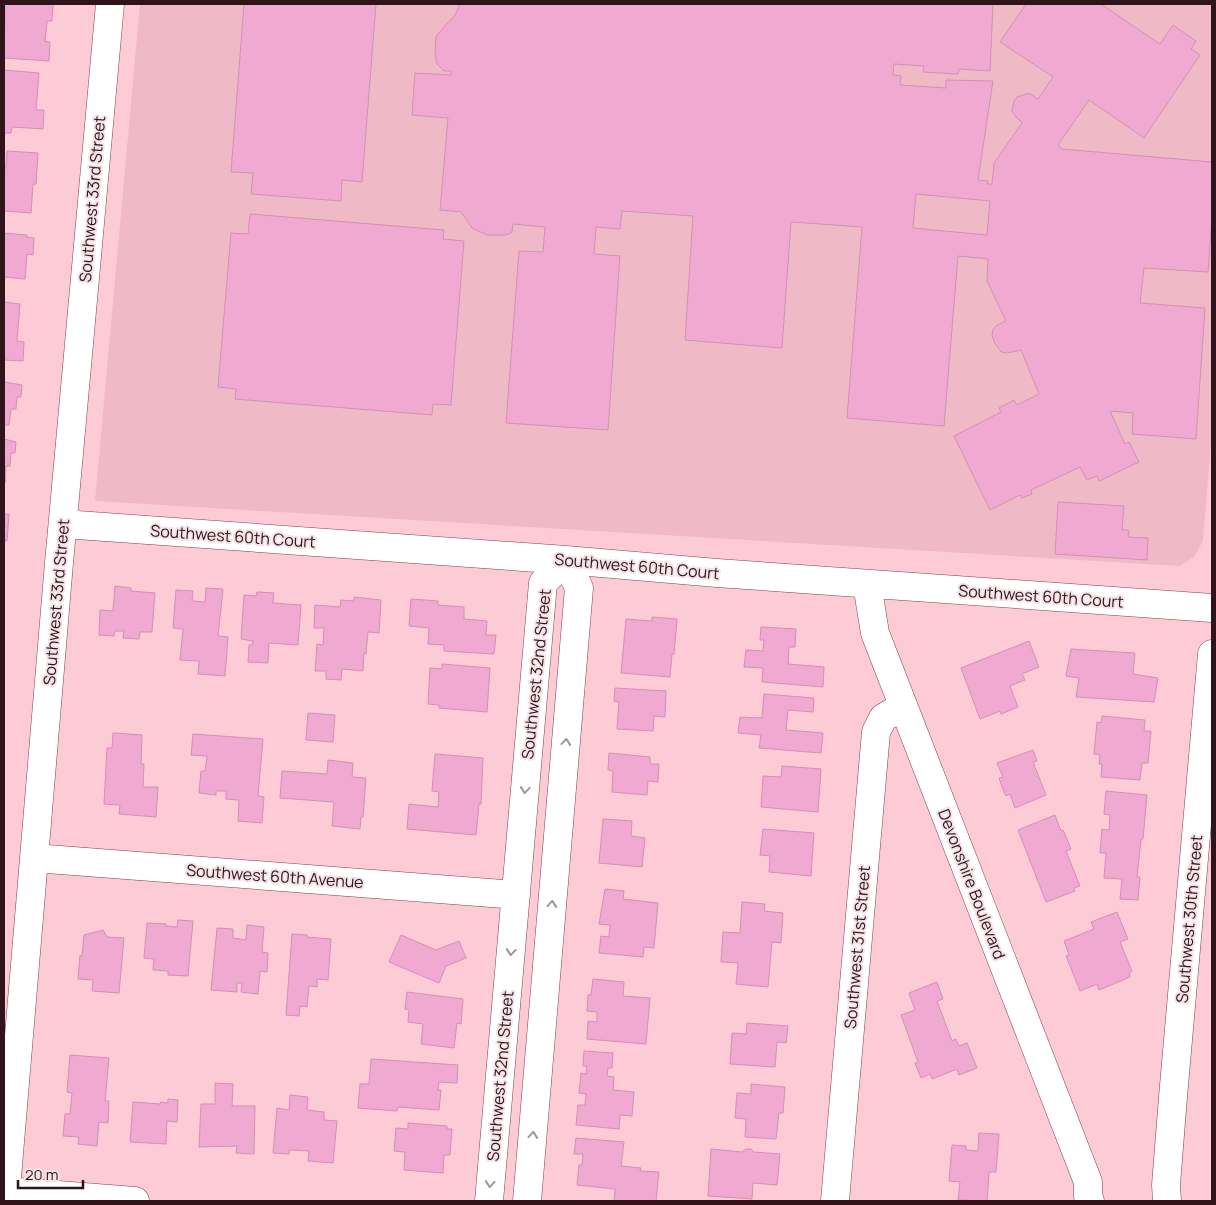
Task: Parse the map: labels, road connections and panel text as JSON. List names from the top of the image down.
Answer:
{
  "streets": {
    "street": [
      "Southwest 33rd Street",
      "Southwest 60th Court",
      "Southwest 32nd Street",
      "Southwest 60th Avenue",
      "Devonshire Boulevard",
      "Southwest 30th Street",
      "Southwest 31st Street"
    ]
  },
  "crossings": [
    ["Southwest 33rd Street", "Southwest 60th Court"],
    ["Southwest 33rd Street", "Southwest 60th Avenue"],
    ["Southwest 60th Court", "Southwest 32nd Street"],
    ["Southwest 60th Court", "Devonshire Boulevard"],
    ["Southwest 32nd Street", "Southwest 60th Avenue"],
    ["Devonshire Boulevard", "Southwest 31st Street"]
  ],
  "scale_bar": "20 m"
}
